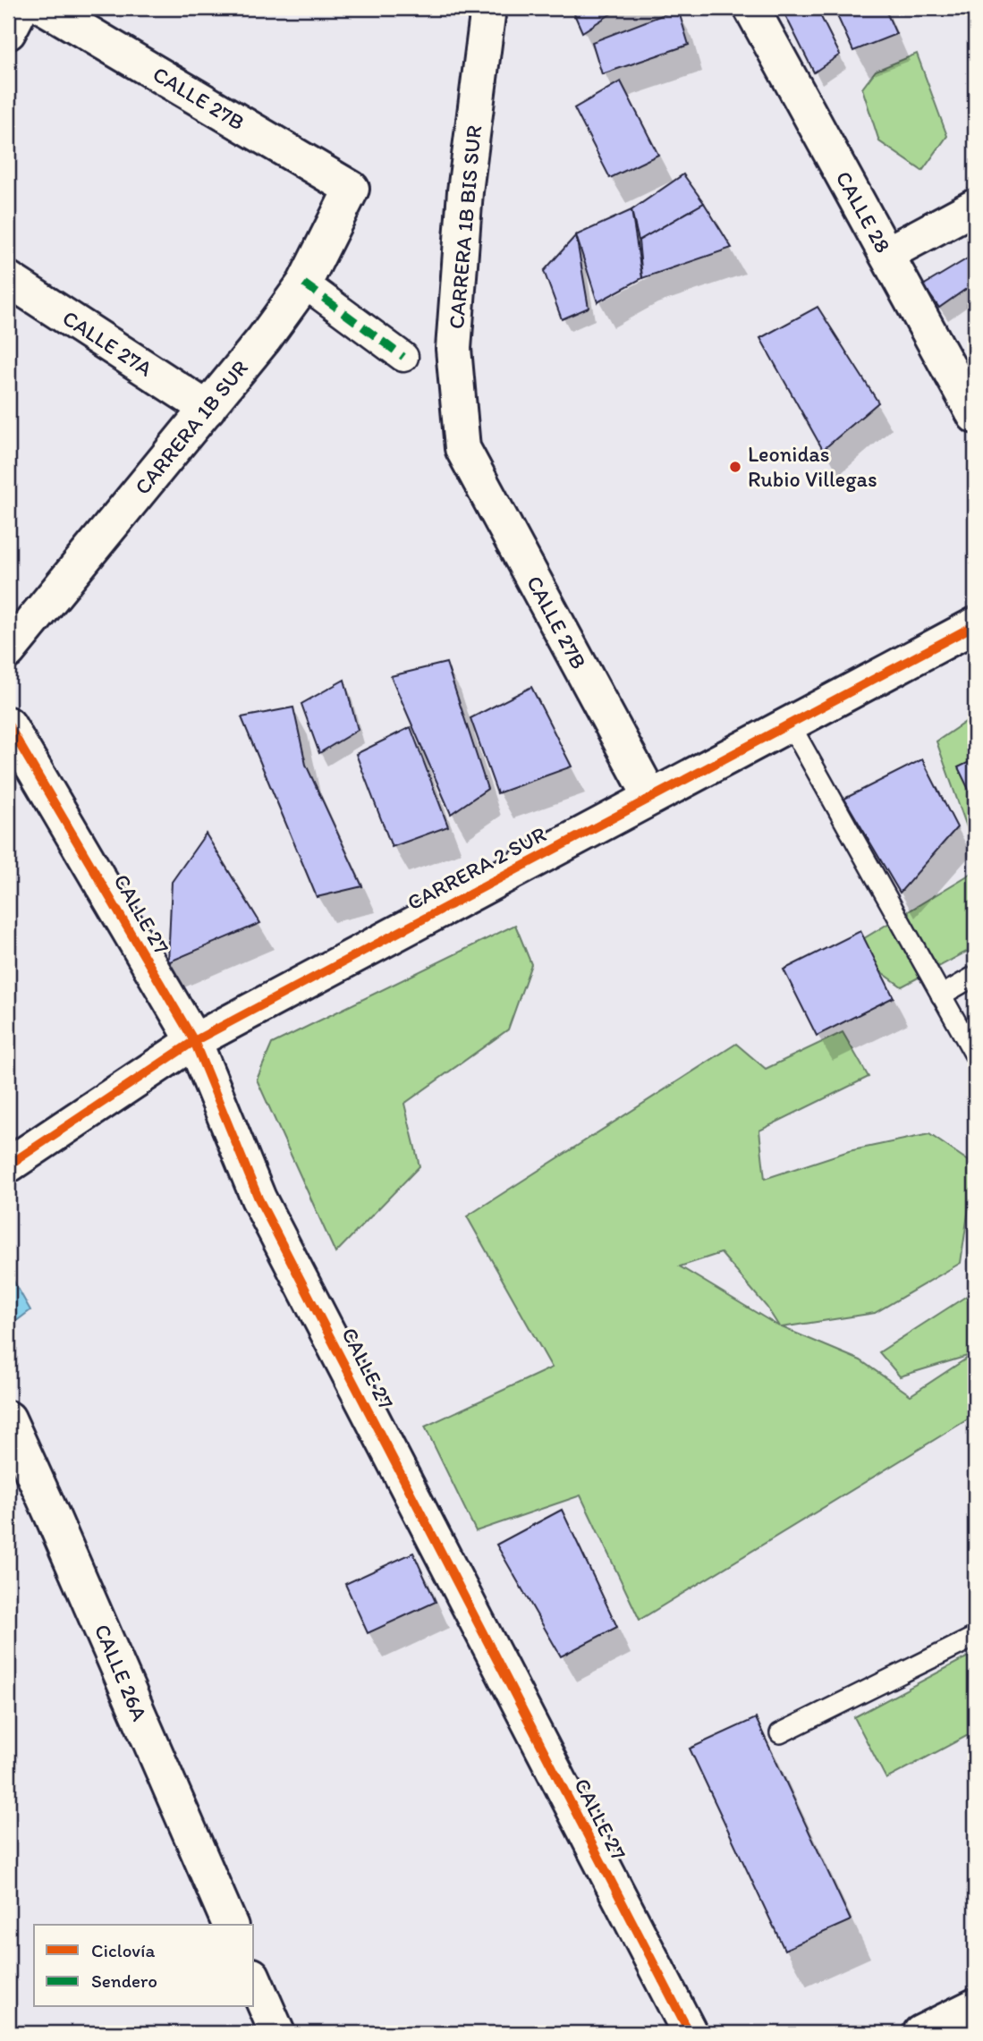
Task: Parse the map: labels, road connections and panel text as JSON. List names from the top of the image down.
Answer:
{
  "streets": {
    "street": [
      "CALLE 27B",
      "CALLE 28",
      "CARRERA 1B BIS SUR",
      "CALLE 27A",
      "CARRERA 1B SUR",
      "CARRERA 2 SUR",
      "CALLE 27",
      "CALLE 26A"
    ]
  },
  "crossings": [
    ["CALLE 27B", "CARRERA 1B BIS SUR"],
    ["CALLE 27B", "CARRERA 1B SUR"],
    ["CALLE 27B", "CARRERA 2 SUR"],
    ["CALLE 27A", "CARRERA 1B SUR"],
    ["CARRERA 2 SUR", "CALLE 27"]
  ],
  "places": ["Leonidas Rubio Villegas"],
  "legend": ["Ciclovía", "Sendero"]
}
